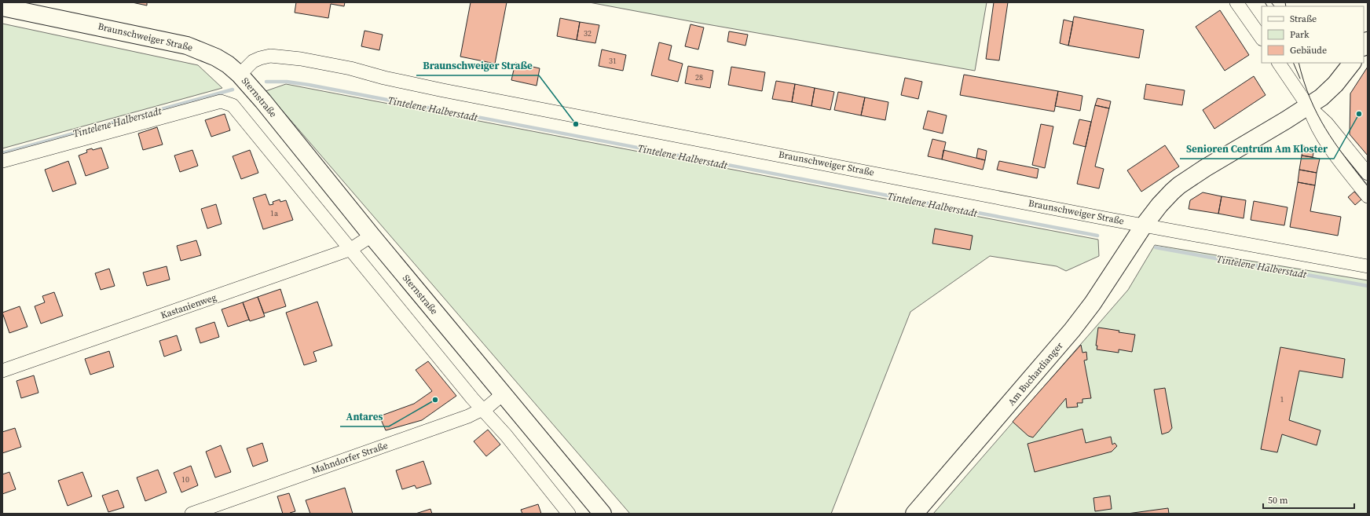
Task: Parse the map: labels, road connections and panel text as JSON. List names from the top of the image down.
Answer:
{
  "streets": {
    "main road": ["Braunschweiger Straße", "Sternstraße", "Am Buchardianger"],
    "street": ["Kastanienweg", "Mahndorfer Straße"]
  },
  "crossings": [
    ["Braunschweiger Straße", "Sternstraße"],
    ["Braunschweiger Straße", "Am Buchardianger"],
    ["Sternstraße", "Kastanienweg"],
    ["Sternstraße", "Mahndorfer Straße"]
  ],
  "water": ["Tintelene Halberstadt"],
  "places": ["Senioren Centrum Am Kloster", "Braunschweiger Straße", "Antares"],
  "house_numbers": [
    "32",
    "31",
    "28",
    "1a",
    "1",
    "10"
  ],
  "legend": ["Straße", "Park", "Gebäude"],
  "scale_bar": "50 m"
}
